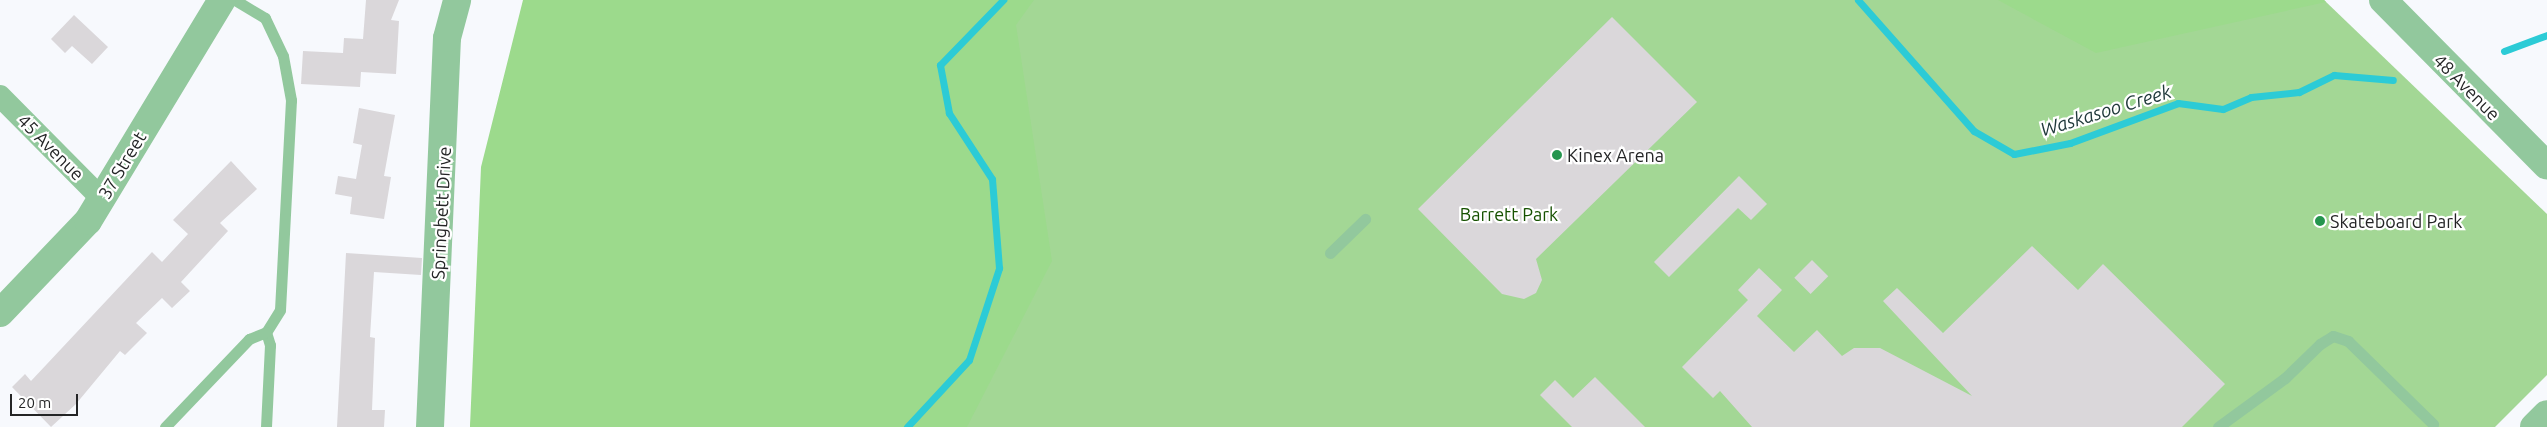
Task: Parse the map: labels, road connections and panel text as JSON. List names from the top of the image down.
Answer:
{
  "streets": {
    "street": [
      "48 Avenue",
      "45 Avenue",
      "37 Street",
      "Springbett Drive"
    ]
  },
  "crossings": [
    ["45 Avenue", "37 Street"]
  ],
  "water": ["Waskasoo Creek"],
  "parks": ["Barrett Park"],
  "places": ["Kinex Arena", "Skateboard Park"],
  "scale_bar": "20 m"
}
